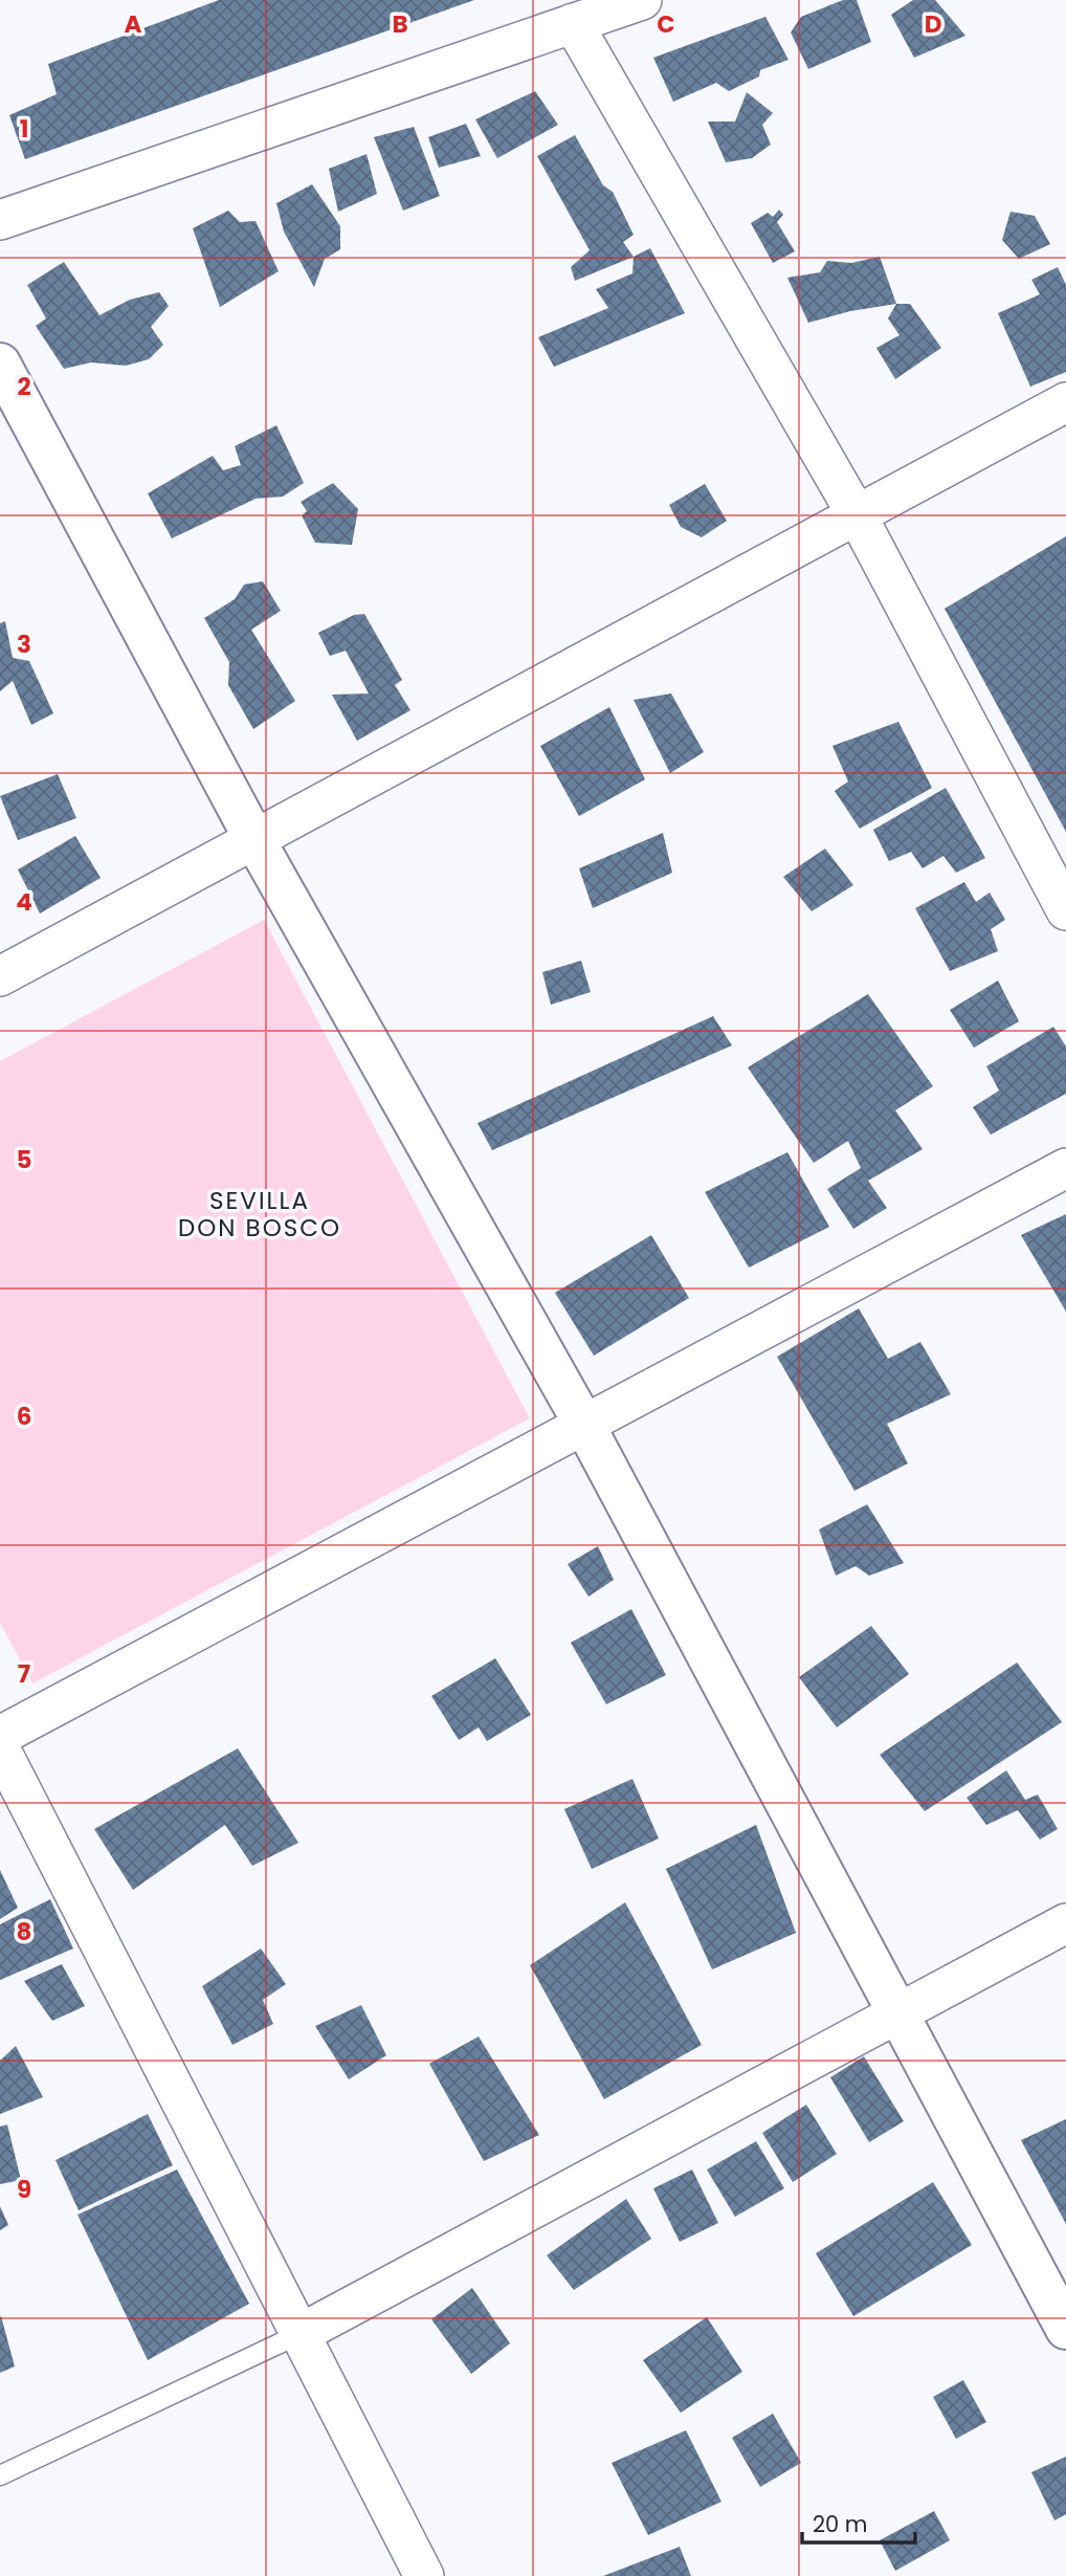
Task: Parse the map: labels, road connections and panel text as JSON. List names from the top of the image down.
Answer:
{
  "districts": ["SEVILLA DON BOSCO"],
  "scale_bar": "20 m",
  "grid": {
    "columns": [
      "A",
      "B",
      "C",
      "D"
    ],
    "rows": [
      "1",
      "2",
      "3",
      "4",
      "5",
      "6",
      "7",
      "8",
      "9"
    ]
  }
}
